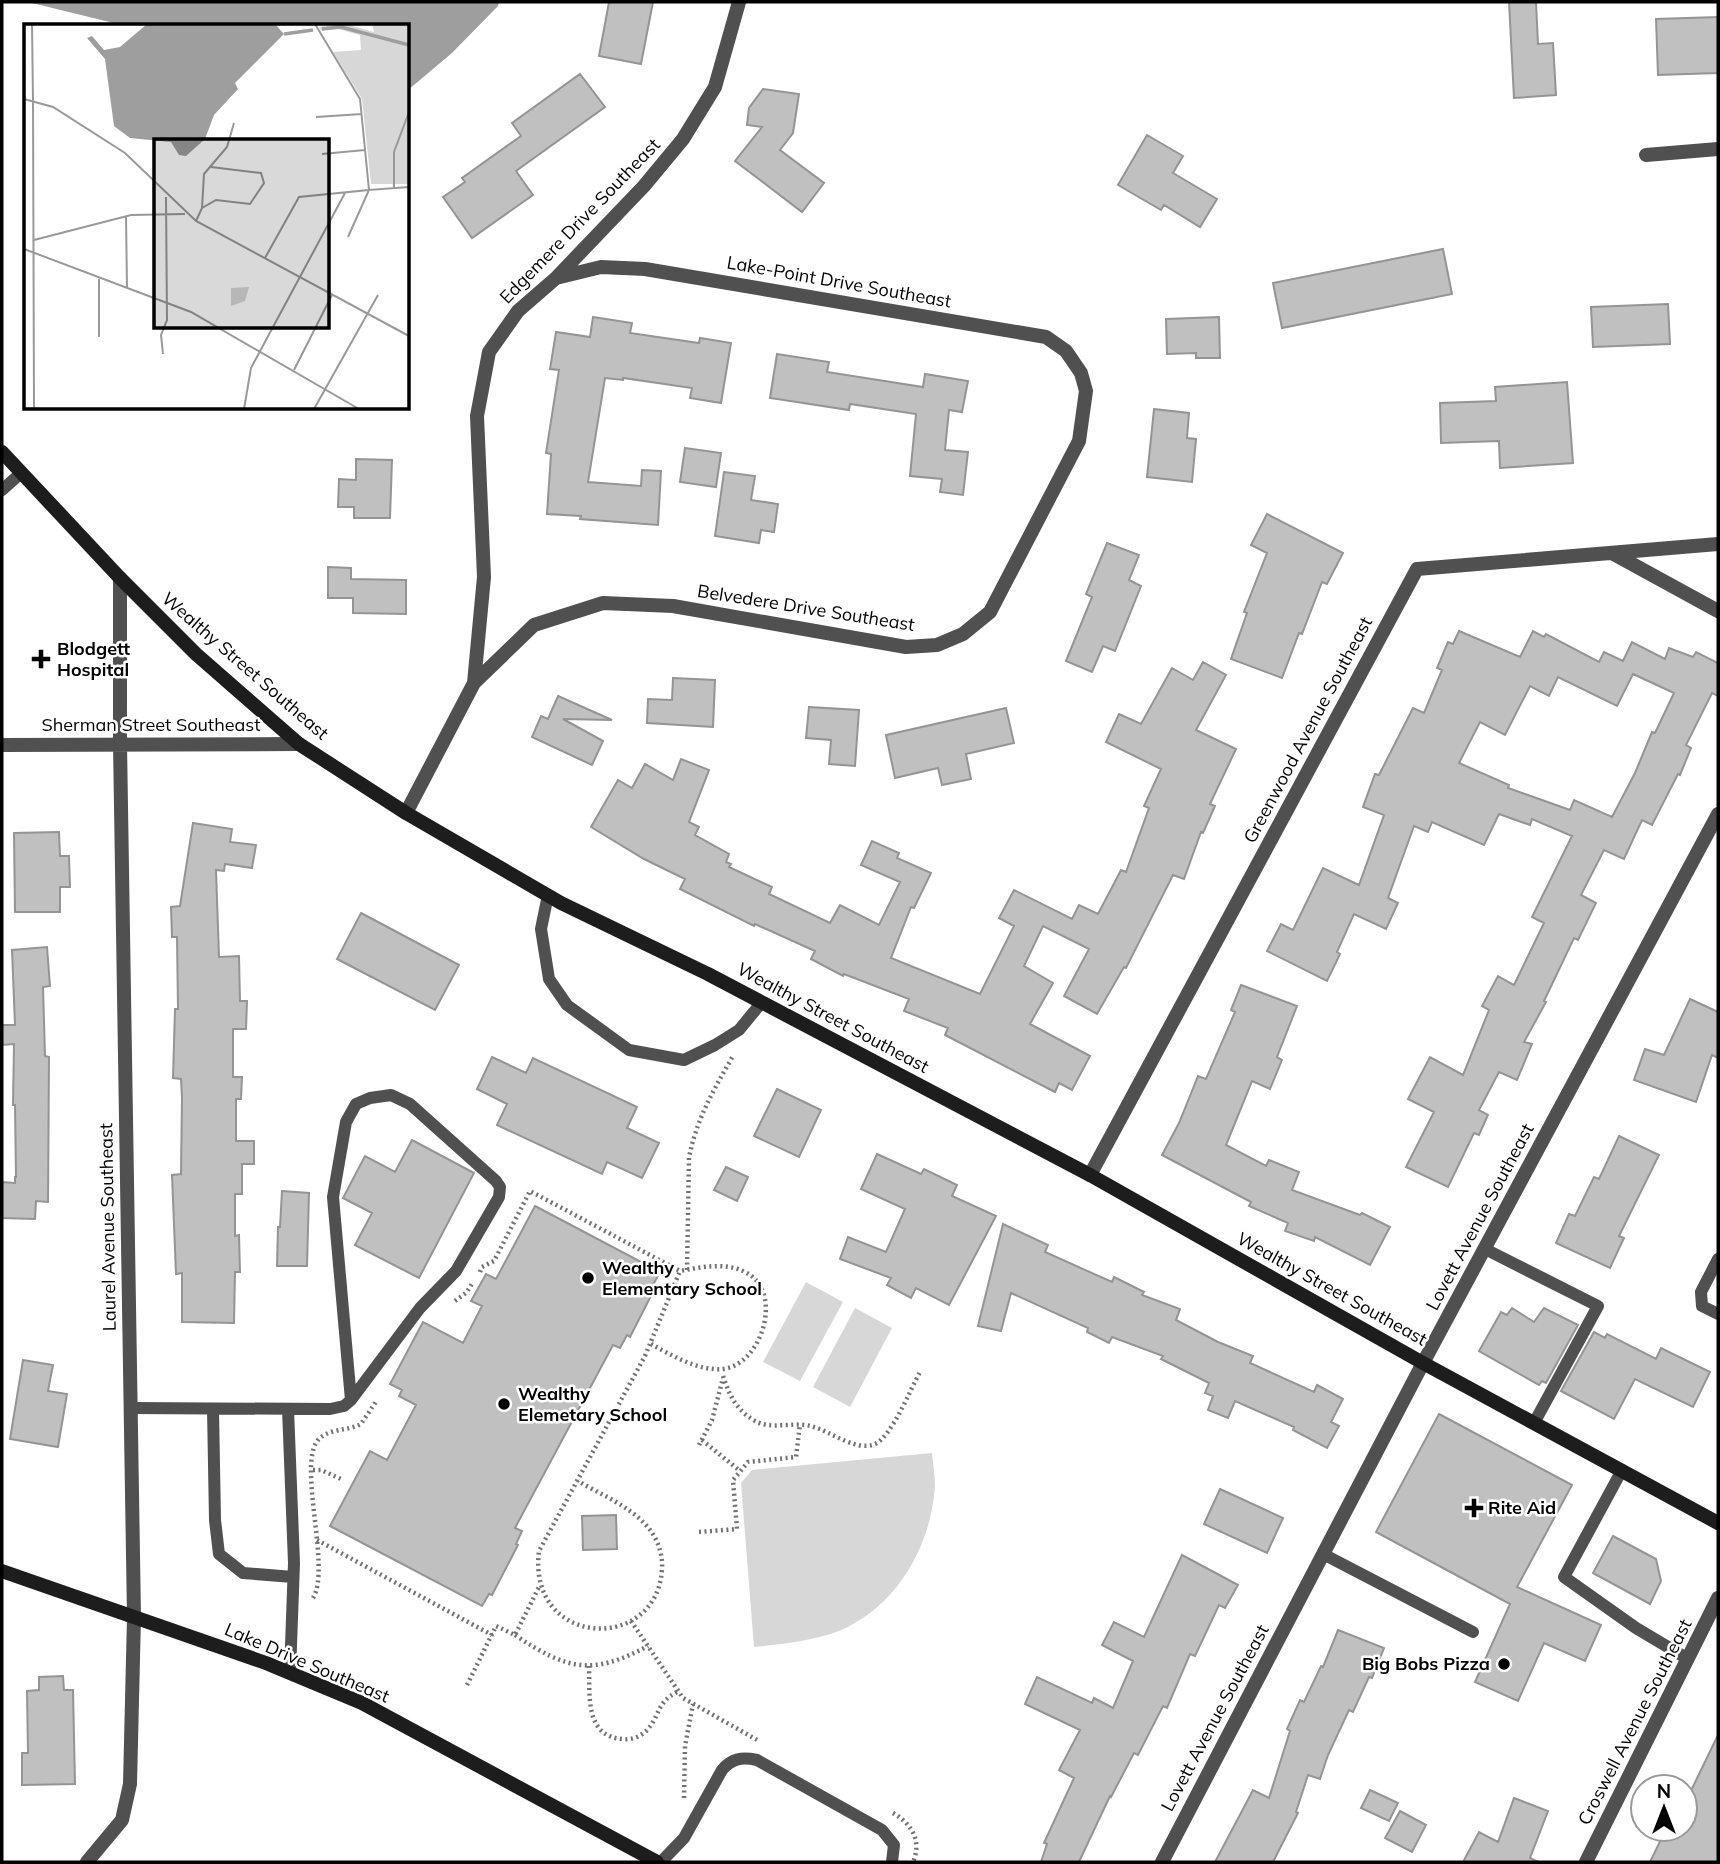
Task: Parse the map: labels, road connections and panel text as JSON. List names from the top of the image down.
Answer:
{
  "streets": {
    "main road": ["Wealthy Street Southeast", "Lake Drive Southeast"],
    "street": [
      "Edgemere Drive Southeast",
      "Lake-Point Drive Southeast",
      "Belvedere Drive Southeast",
      "Sherman Street Southeast",
      "Greenwood Avenue Southeast",
      "Lovett Avenue Southeast",
      "Laurel Avenue Southeast",
      "Croswell Avenue Southeast"
    ]
  },
  "crossings": [
    ["Edgemere Drive Southeast", "Lake-Point Drive Southeast"],
    ["Edgemere Drive Southeast", "Belvedere Drive Southeast"],
    ["Lake-Point Drive Southeast", "Belvedere Drive Southeast"],
    ["Wealthy Street Southeast", "Sherman Street Southeast"],
    ["Wealthy Street Southeast", "Greenwood Avenue Southeast"],
    ["Wealthy Street Southeast", "Lovett Avenue Southeast"],
    ["Wealthy Street Southeast", "Laurel Avenue Southeast"],
    ["Sherman Street Southeast", "Laurel Avenue Southeast"],
    ["Laurel Avenue Southeast", "Lake Drive Southeast"]
  ],
  "places": {
    "health": ["Blodgett Hospital", "Rite Aid"],
    "other": ["Wealthy Elementary School", "Wealthy Elemetary School", "Big Bobs Pizza"]
  },
  "north": "top"
}
